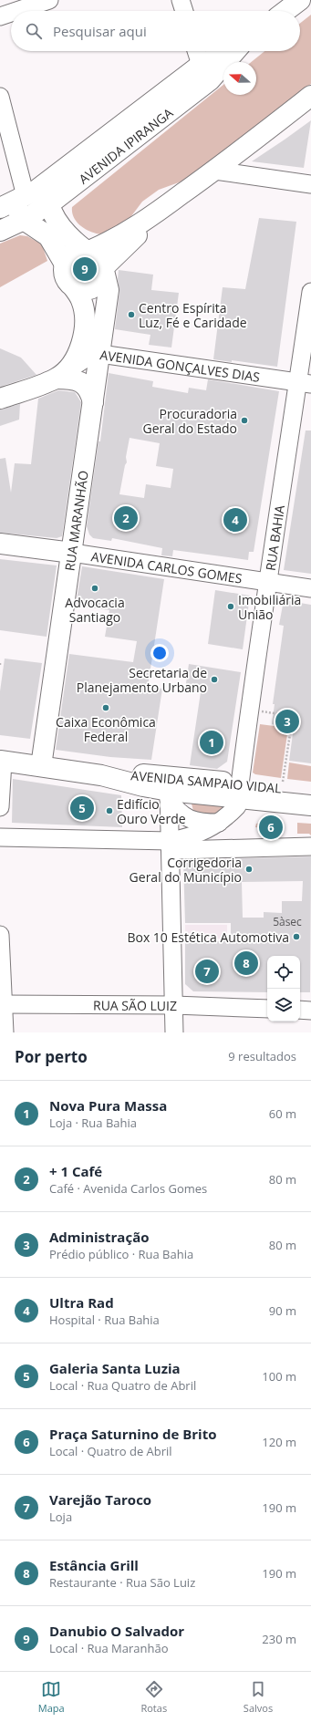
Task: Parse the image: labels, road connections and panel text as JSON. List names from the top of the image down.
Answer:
{
  "streets": {
    "main road": [
      "AVENIDA IPIRANGA",
      "RUA MARANHÃO",
      "AVENIDA CARLOS GOMES",
      "AVENIDA SAMPAIO VIDAL"
    ],
    "street": ["AVENIDA GONÇALVES DIAS", "RUA BAHIA", "RUA SÃO LUIZ"]
  },
  "crossings": [
    ["AVENIDA GONÇALVES DIAS", "RUA MARANHÃO"],
    ["AVENIDA GONÇALVES DIAS", "RUA BAHIA"],
    ["RUA MARANHÃO", "AVENIDA CARLOS GOMES"],
    ["RUA MARANHÃO", "AVENIDA SAMPAIO VIDAL"],
    ["RUA BAHIA", "AVENIDA CARLOS GOMES"],
    ["RUA BAHIA", "AVENIDA SAMPAIO VIDAL"]
  ],
  "places": [
    "Centro Espírita Luz, Fé e Caridade",
    "Procuradoria Geral do Estado",
    "Advocacia Santiago",
    "Imobiliária União",
    "Secretaria de Planejamento Urbano",
    "Caixa Econômica Federal",
    "Edifício Ouro Verde",
    "Corrigedoria Geral do Município",
    "Box 10 Estética Automotiva"
  ],
  "house_numbers": ["5àsec"],
  "north": "left",
  "page": {
    "search": "Pesquisar aqui",
    "pins": [
      "9",
      "2",
      "4",
      "3",
      "1",
      "5",
      "6",
      "8",
      "7"
    ],
    "heading": ["Por perto", "9 resultados"],
    "list": [
      {
        "mark": "1",
        "name": "Nova Pura Massa",
        "note": "Loja · Rua Bahia",
        "value": "60 m"
      },
      {
        "mark": "2",
        "name": "+ 1 Café",
        "note": "Café · Avenida Carlos Gomes",
        "value": "80 m"
      },
      {
        "mark": "3",
        "name": "Administração",
        "note": "Prédio público · Rua Bahia",
        "value": "80 m"
      },
      {
        "mark": "4",
        "name": "Ultra Rad",
        "note": "Hospital · Rua Bahia",
        "value": "90 m"
      },
      {
        "mark": "5",
        "name": "Galeria Santa Luzia",
        "note": "Local · Rua Quatro de Abril",
        "value": "100 m"
      },
      {
        "mark": "6",
        "name": "Praça Saturnino de Brito",
        "note": "Local · Quatro de Abril",
        "value": "120 m"
      },
      {
        "mark": "7",
        "name": "Varejão Taroco",
        "note": "Loja",
        "value": "190 m"
      },
      {
        "mark": "8",
        "name": "Estância Grill",
        "note": "Restaurante · Rua São Luiz",
        "value": "190 m"
      },
      {
        "mark": "9",
        "name": "Danubio O Salvador",
        "note": "Local · Rua Maranhão",
        "value": "230 m"
      }
    ],
    "nav": ["Mapa", "Rotas", "Salvos"]
  }
}
